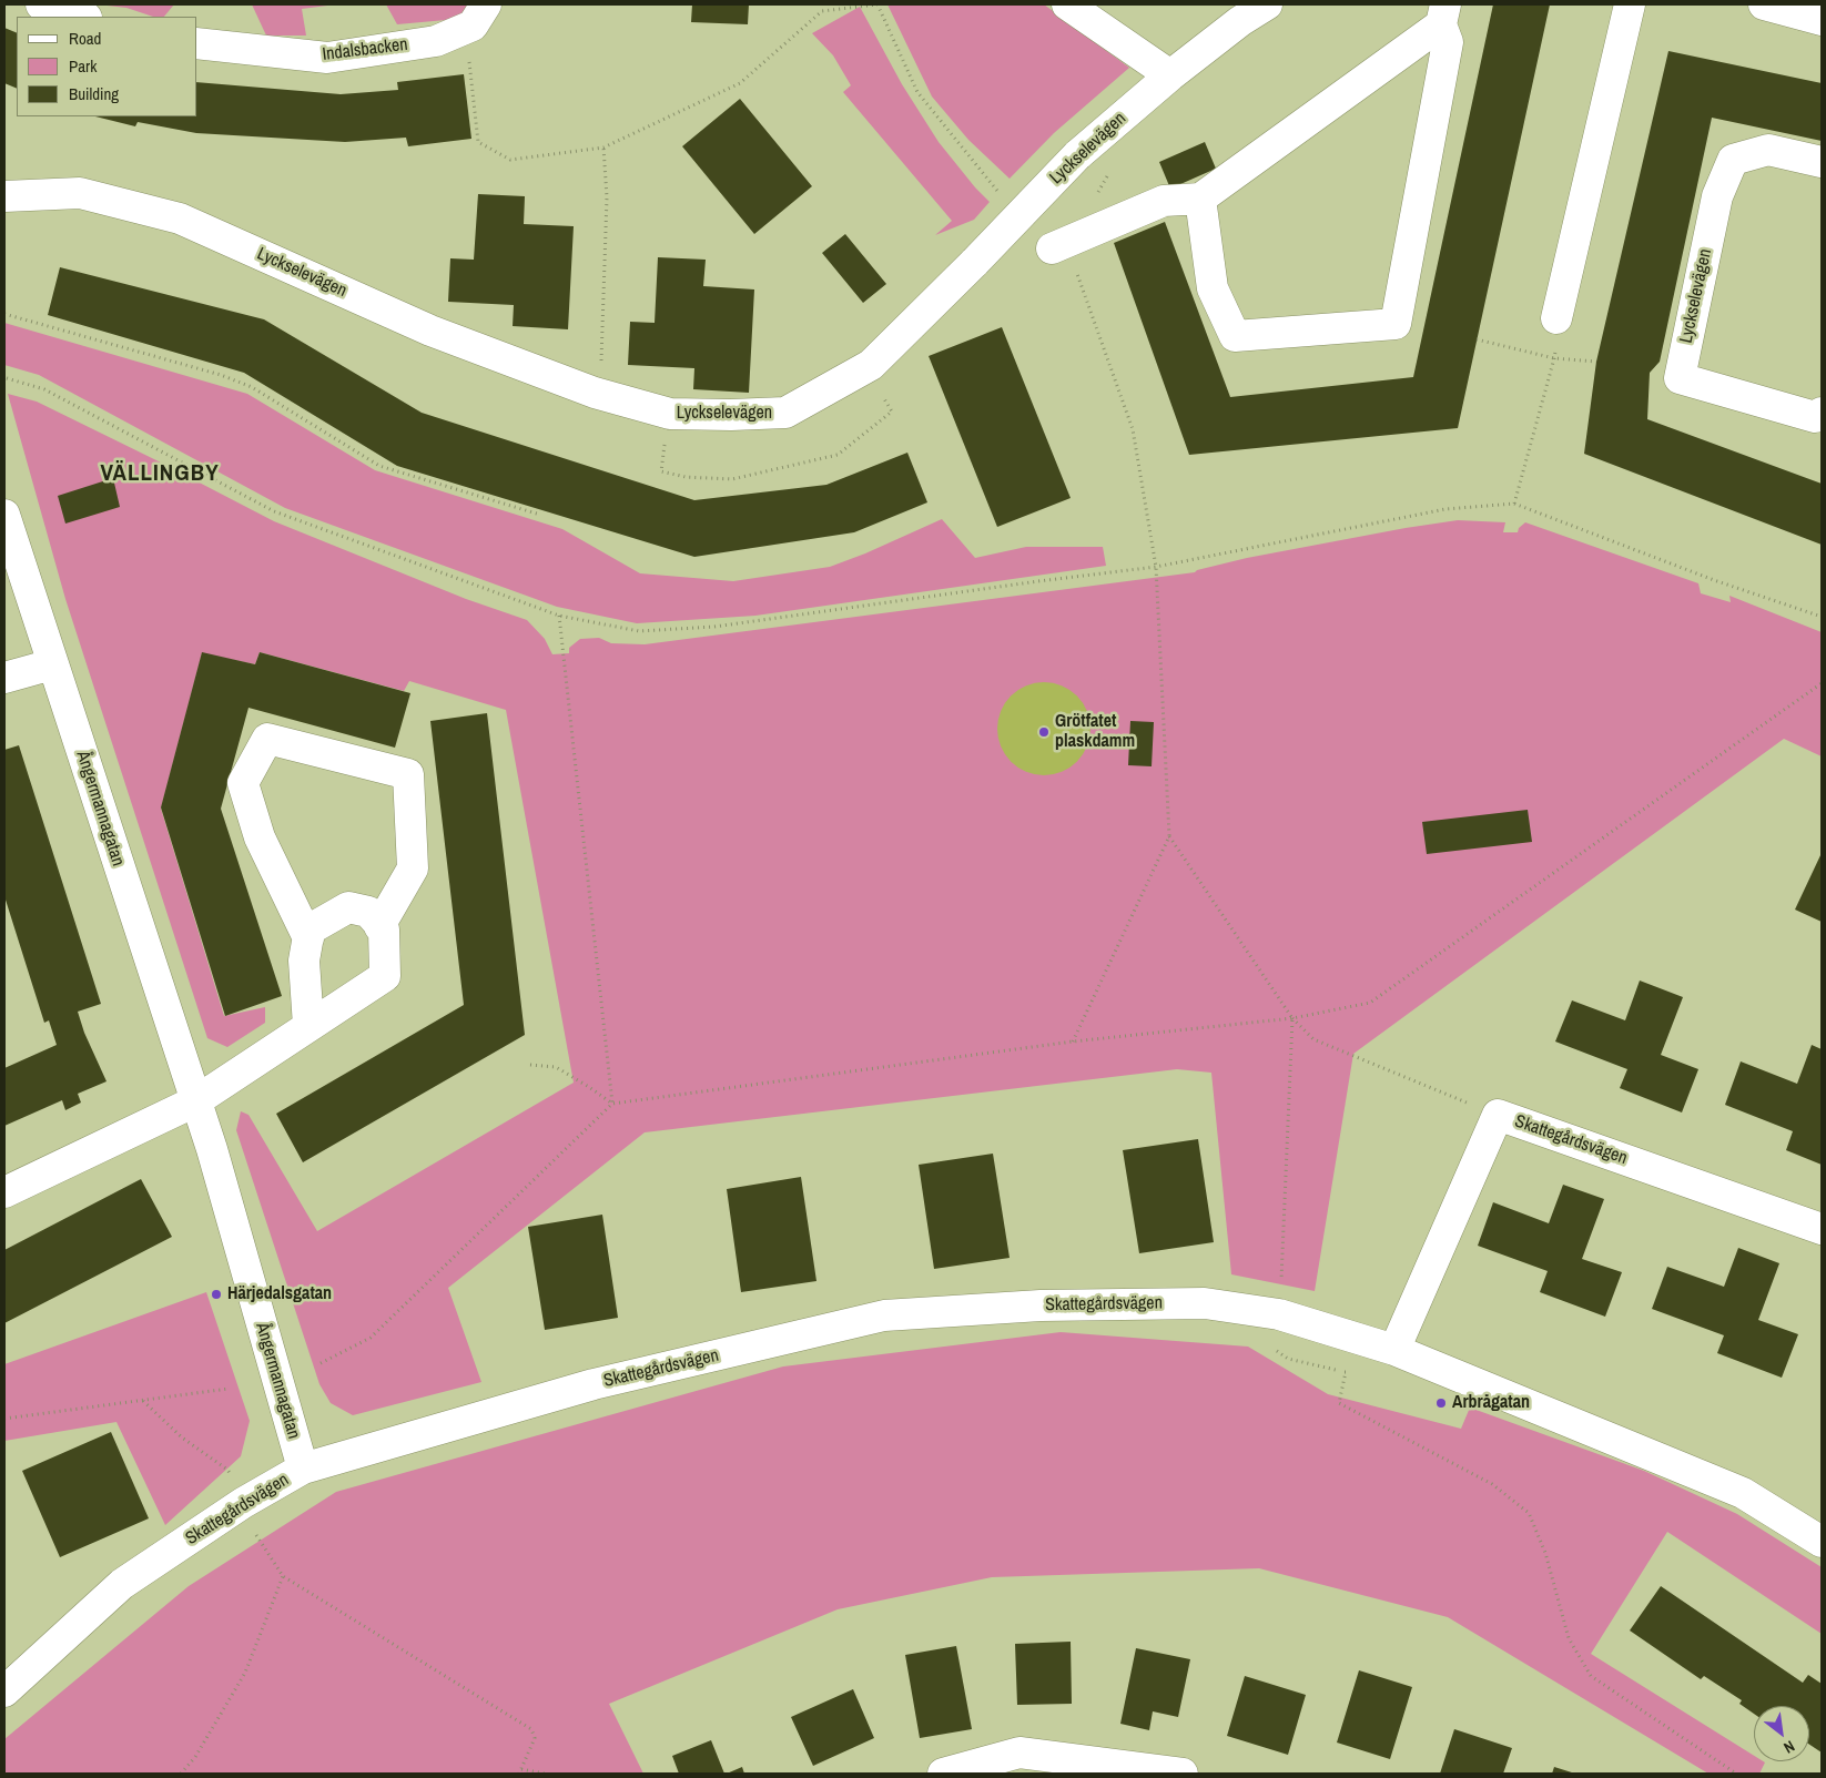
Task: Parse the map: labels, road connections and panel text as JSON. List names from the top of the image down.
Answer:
{
  "streets": {
    "street": [
      "Indalsbacken",
      "Lyckselevägen",
      "Ångermannagatan",
      "Skattegårdsvägen"
    ]
  },
  "crossings": [
    ["Ångermannagatan", "Skattegårdsvägen"]
  ],
  "districts": ["VÄLLINGBY"],
  "places": ["Grötfatet plaskdamm", "Härjedalsgatan", "Arbrågatan"],
  "legend": ["Road", "Park", "Building"],
  "north": "bottom right"
}
